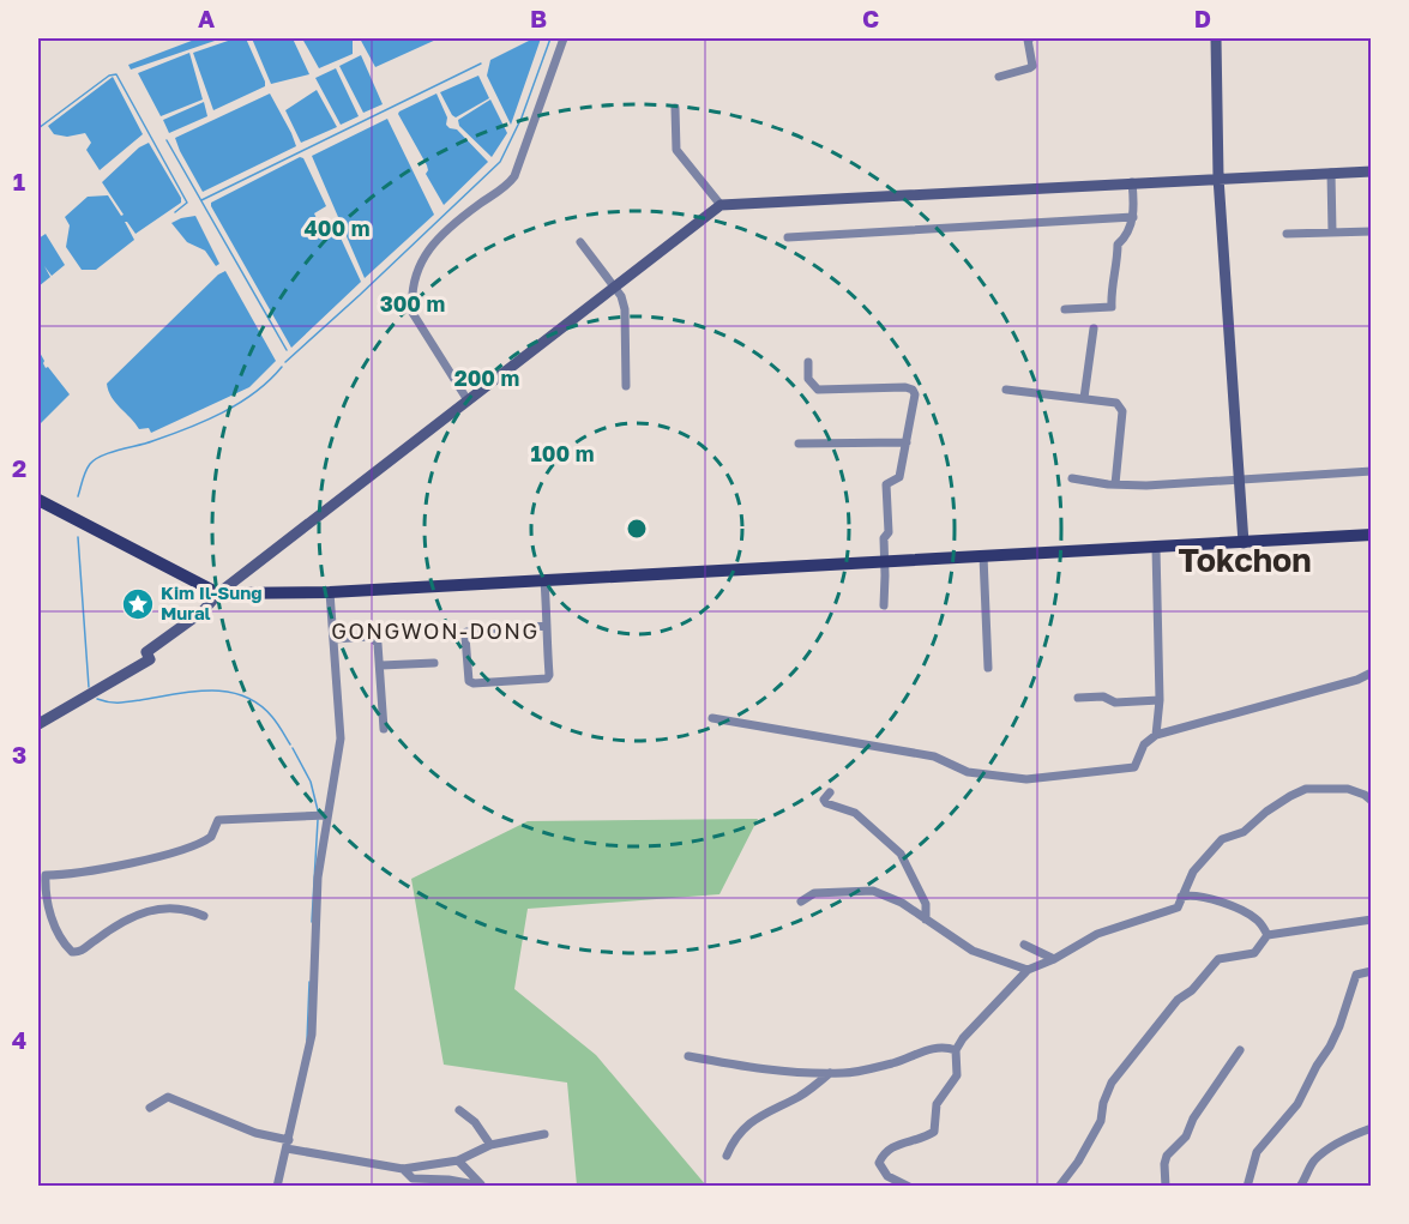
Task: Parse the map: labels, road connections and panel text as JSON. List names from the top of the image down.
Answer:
{
  "districts": ["Tokchon", "GONGWON-DONG"],
  "places": {
    "place": ["Kim Il-Sung Mural"]
  },
  "grid": {
    "columns": [
      "A",
      "B",
      "C",
      "D"
    ],
    "rows": [
      "1",
      "2",
      "3",
      "4"
    ]
  },
  "rings": [
    "400 m",
    "300 m",
    "200 m",
    "100 m"
  ]
}
